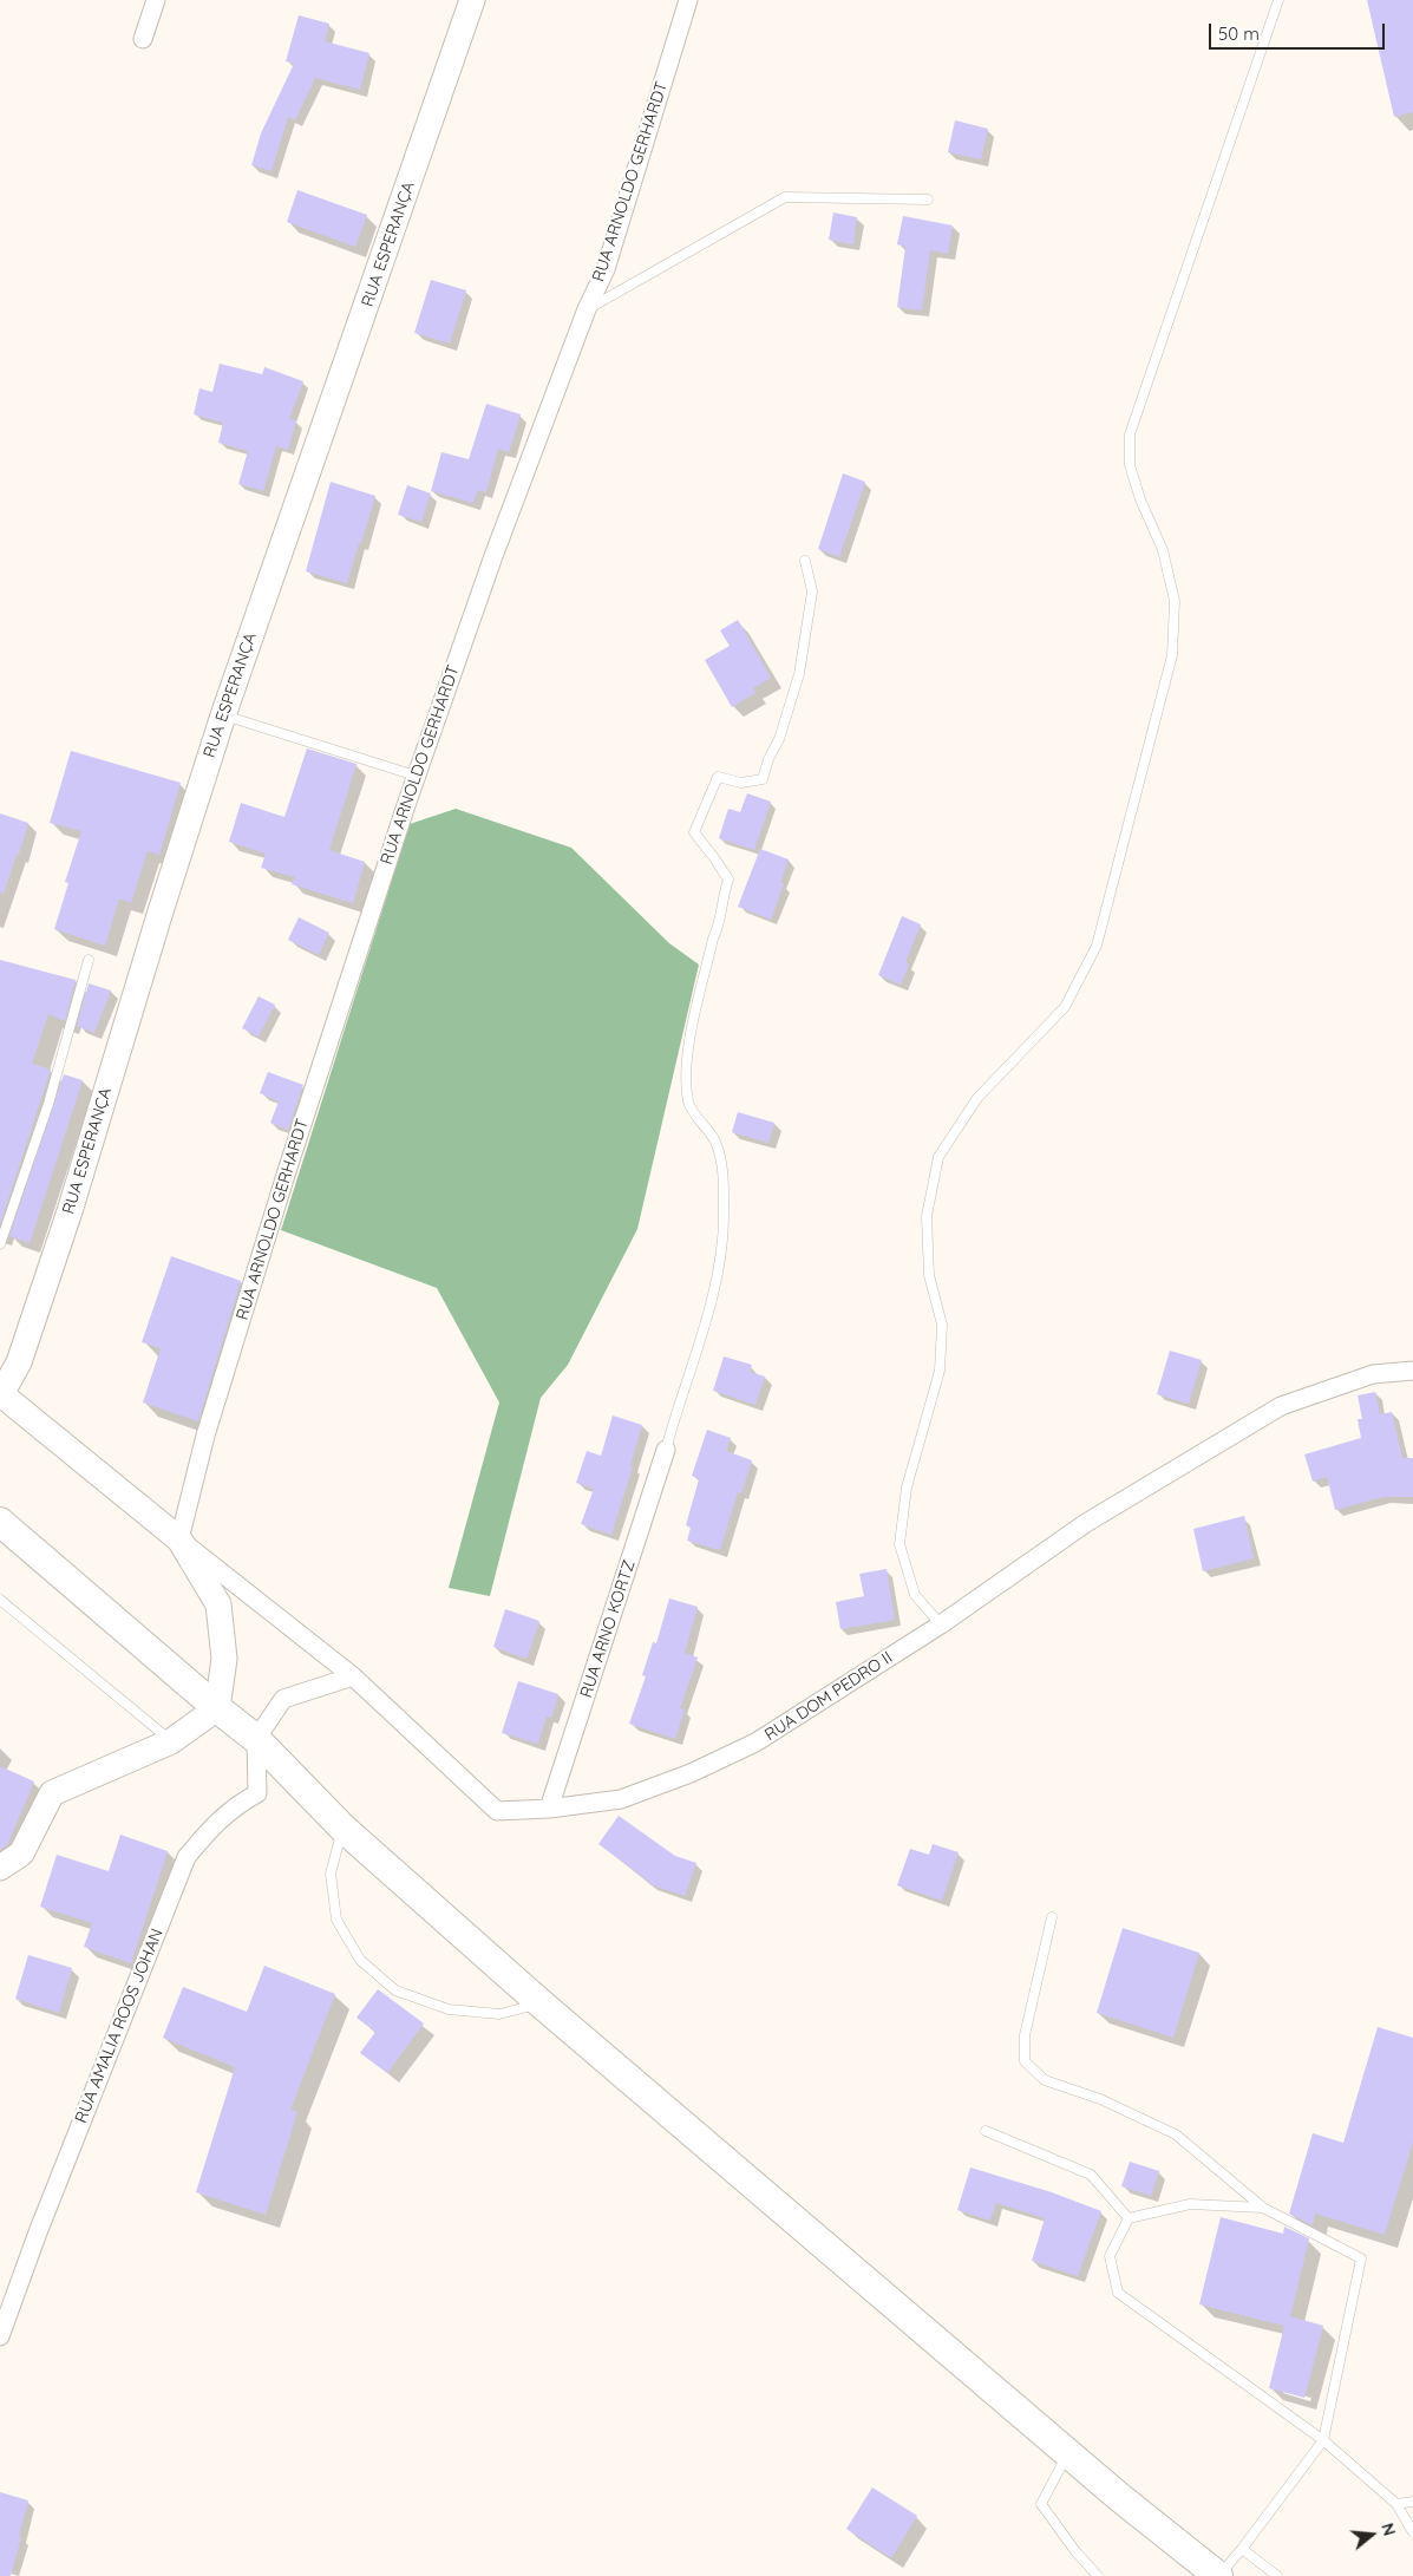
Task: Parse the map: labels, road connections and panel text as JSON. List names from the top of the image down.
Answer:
{
  "streets": {
    "street": [
      "RUA ARNOLDO GERHARDT",
      "RUA ESPERANÇA",
      "RUA ARNO KORTZ",
      "RUA DOM PEDRO II",
      "RUA AMALIA ROOS JOHAN"
    ]
  },
  "crossings": [
    ["RUA ARNOLDO GERHARDT", "RUA DOM PEDRO II"],
    ["RUA ARNO KORTZ", "RUA DOM PEDRO II"]
  ],
  "scale_bar": "50 m",
  "north": "right"
}
